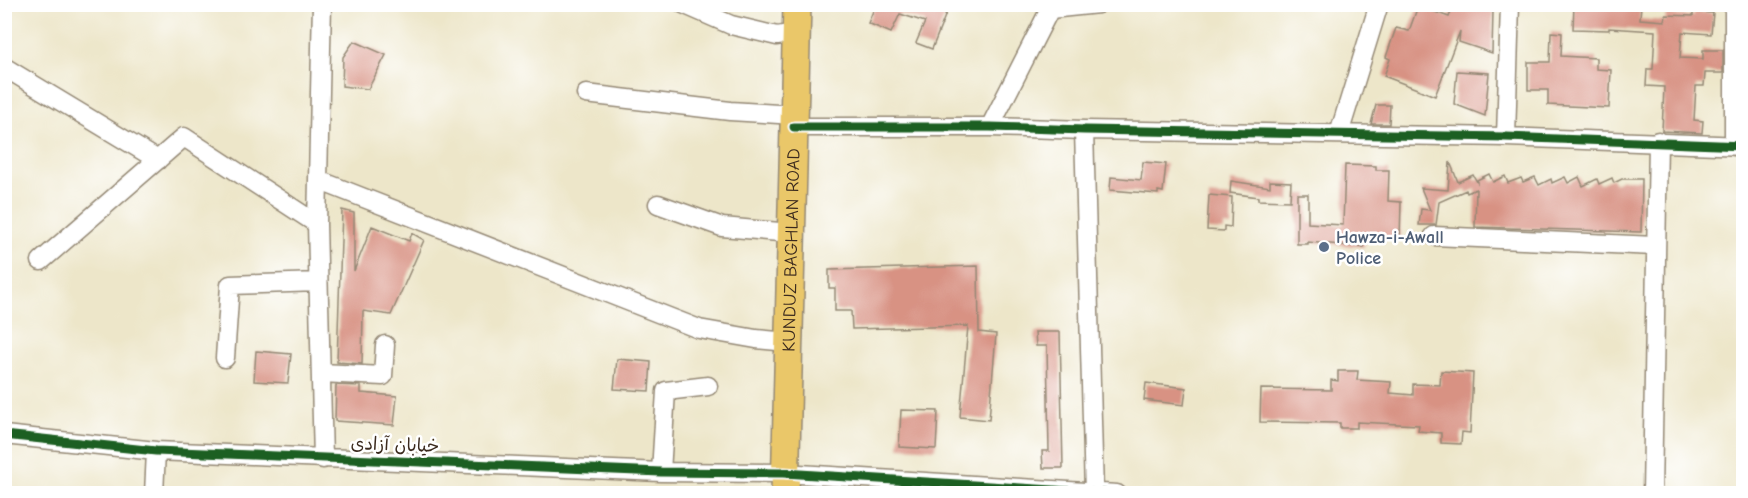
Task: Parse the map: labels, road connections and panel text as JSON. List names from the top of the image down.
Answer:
{
  "streets": {
    "highway": ["KUNDUZ BAGHLAN ROAD"],
    "street": ["خیابان آزادی"]
  },
  "crossings": [
    ["KUNDUZ BAGHLAN ROAD", "خیابان آزادی"]
  ],
  "places": ["Hawza-i-Awall Police"]
}
